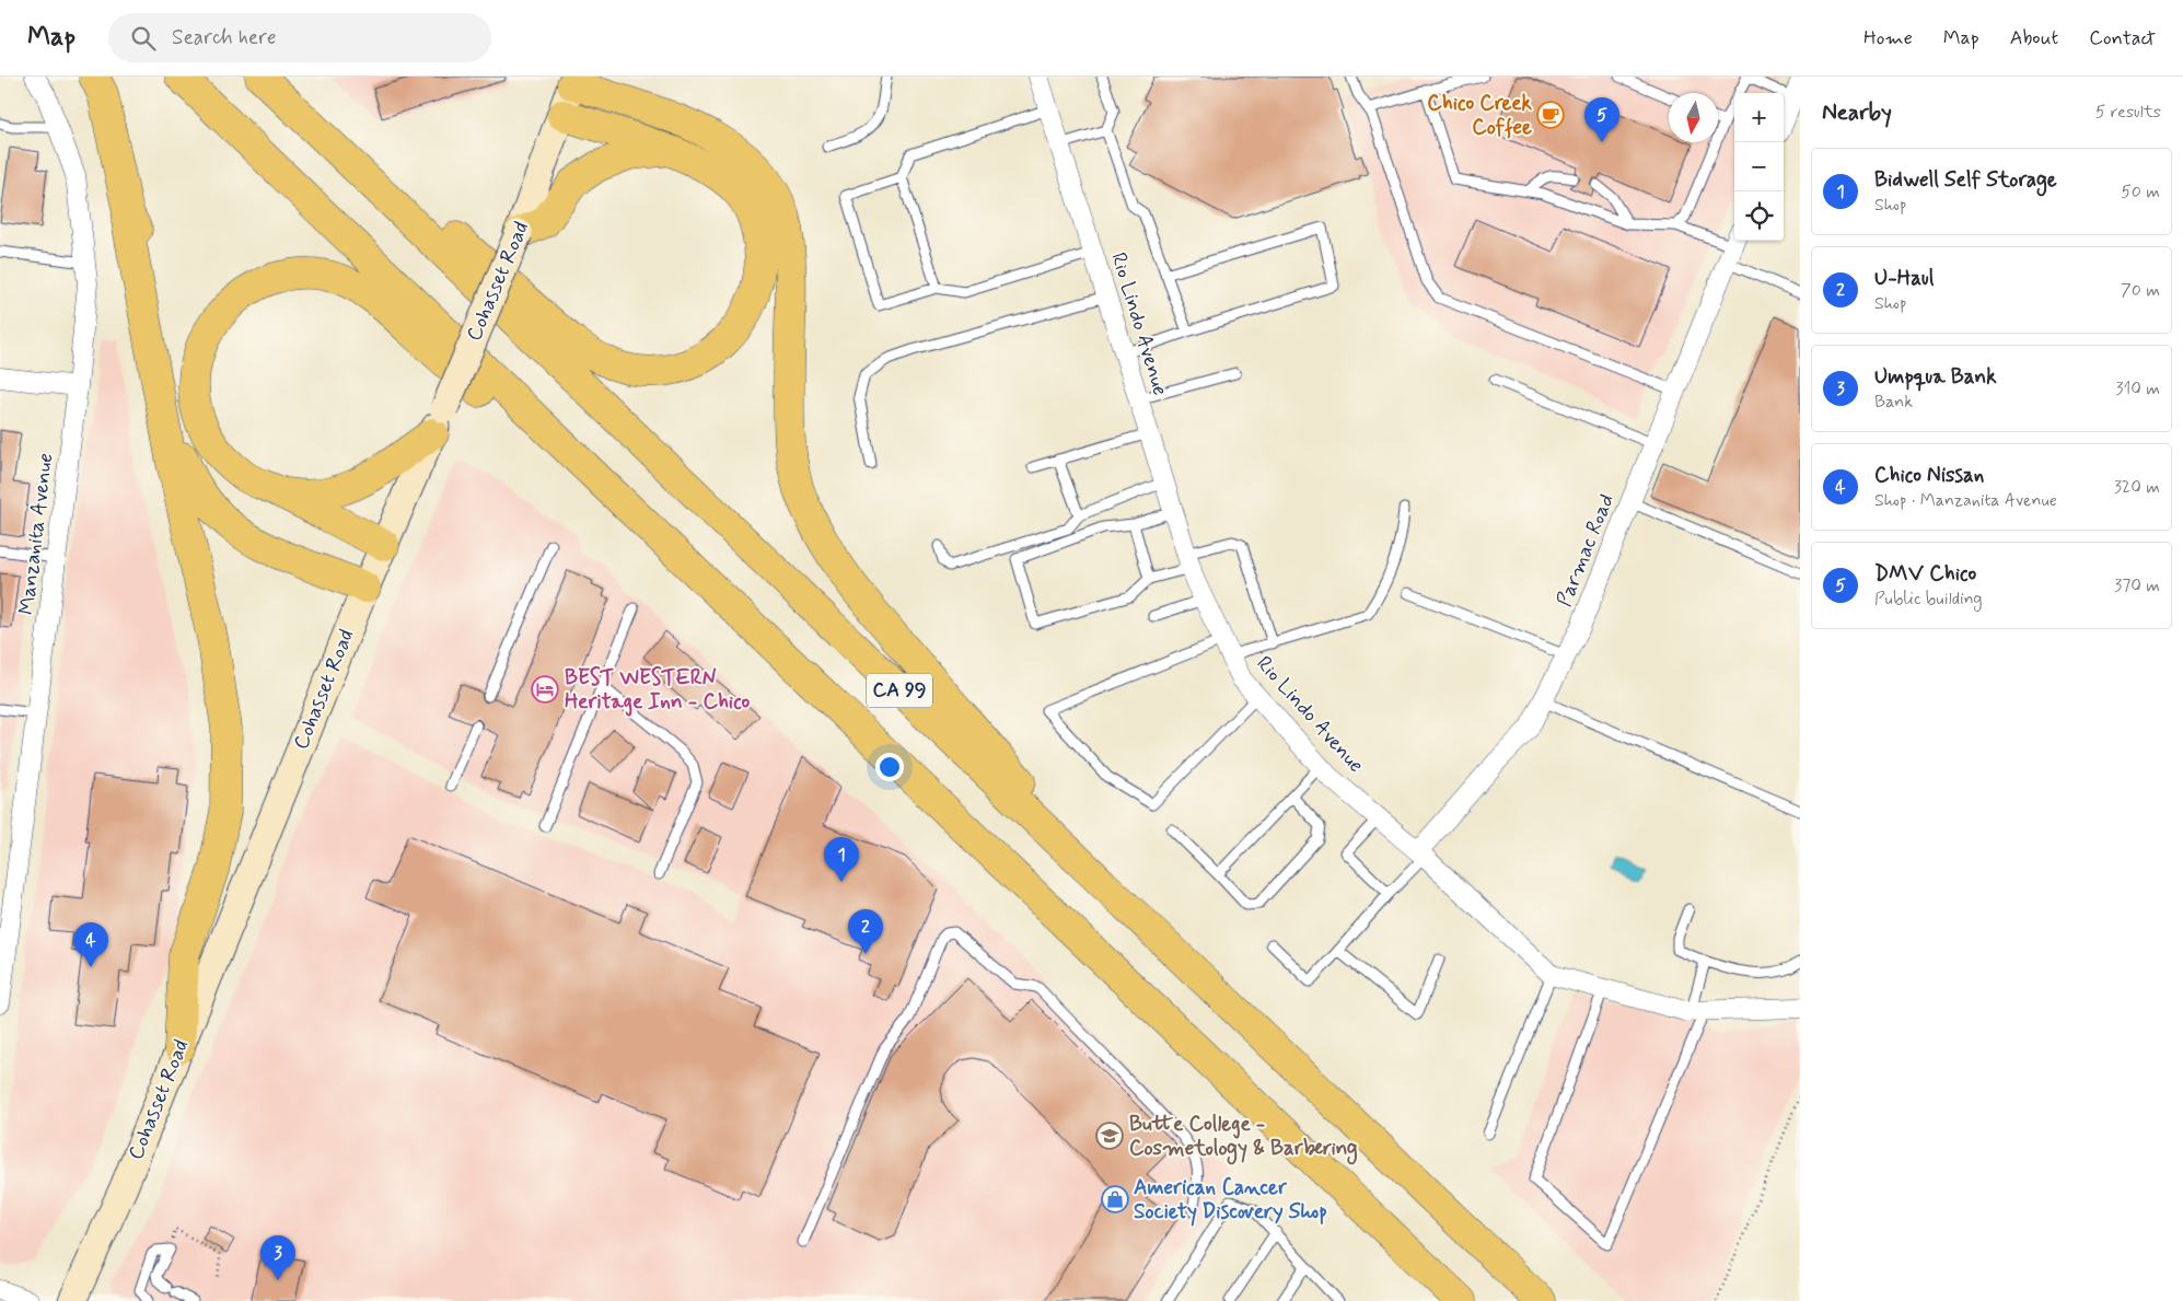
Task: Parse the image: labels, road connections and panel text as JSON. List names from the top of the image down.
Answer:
{
  "streets": {
    "highway": ["CA 99"],
    "main road": ["Cohasset Road"],
    "street": ["Rio Lindo Avenue", "Manzanita Avenue", "Parmac Road"]
  },
  "crossings": [
    ["Rio Lindo Avenue", "Parmac Road"]
  ],
  "places": {
    "cafe": ["Chico Creek Coffee"],
    "hotel": ["BEST WESTERN Heritage Inn - Chico"],
    "school or university": ["Butte College - Cosmetology & Barbering"],
    "shop": ["American Cancer Society Discovery Shop"]
  },
  "north": "bottom",
  "page": {
    "header": "Map",
    "search": "Search here",
    "nav": [
      "Home",
      "Map",
      "About",
      "Contact"
    ],
    "heading": ["Nearby", "5 results"],
    "map_buttons": ["+", "−"],
    "pins": [
      "5",
      "1",
      "2",
      "4",
      "3"
    ],
    "list": [
      {
        "mark": "1",
        "name": "Bidwell Self Storage",
        "note": "Shop",
        "value": "50 m"
      },
      {
        "mark": "2",
        "name": "U-Haul",
        "note": "Shop",
        "value": "70 m"
      },
      {
        "mark": "3",
        "name": "Umpqua Bank",
        "note": "Bank",
        "value": "310 m"
      },
      {
        "mark": "4",
        "name": "Chico Nissan",
        "note": "Shop · Manzanita Avenue",
        "value": "320 m"
      },
      {
        "mark": "5",
        "name": "DMV Chico",
        "note": "Public building",
        "value": "370 m"
      }
    ]
  }
}
